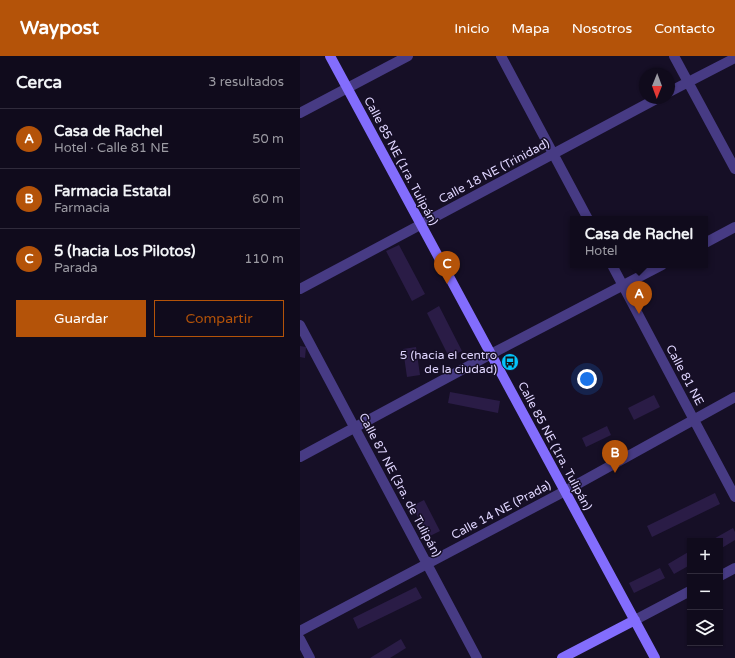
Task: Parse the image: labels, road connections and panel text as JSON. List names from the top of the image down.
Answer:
{
  "streets": {
    "street": [
      "Calle 85 NE (1ra. Tulipán)",
      "Calle 18 NE (Trinidad)",
      "Calle 81 NE",
      "Calle 87 NE (3ra. de Tulipán)",
      "Calle 14 NE (Prada)"
    ]
  },
  "crossings": [
    ["Calle 85 NE (1ra. Tulipán)", "Calle 18 NE (Trinidad)"],
    ["Calle 85 NE (1ra. Tulipán)", "Calle 14 NE (Prada)"],
    ["Calle 81 NE", "Calle 14 NE (Prada)"],
    ["Calle 87 NE (3ra. de Tulipán)", "Calle 14 NE (Prada)"]
  ],
  "places": {
    "bus stop": ["5 (hacia el centro de la ciudad)"]
  },
  "north": "bottom",
  "page": {
    "header": "Waypost",
    "nav": [
      "Inicio",
      "Mapa",
      "Nosotros",
      "Contacto"
    ],
    "heading": ["Cerca", "3 resultados"],
    "list": [
      {
        "mark": "A",
        "name": "Casa de Rachel",
        "note": "Hotel · Calle 81 NE",
        "value": "50 m"
      },
      {
        "mark": "B",
        "name": "Farmacia Estatal",
        "note": "Farmacia",
        "value": "60 m"
      },
      {
        "mark": "C",
        "name": "5 (hacia Los Pilotos)",
        "note": "Parada",
        "value": "110 m"
      }
    ],
    "popup": ["Casa de Rachel", "Hotel"],
    "pins": ["C", "A", "B"],
    "buttons": ["Guardar", "Compartir"],
    "map_buttons": ["+", "−"]
  }
}
